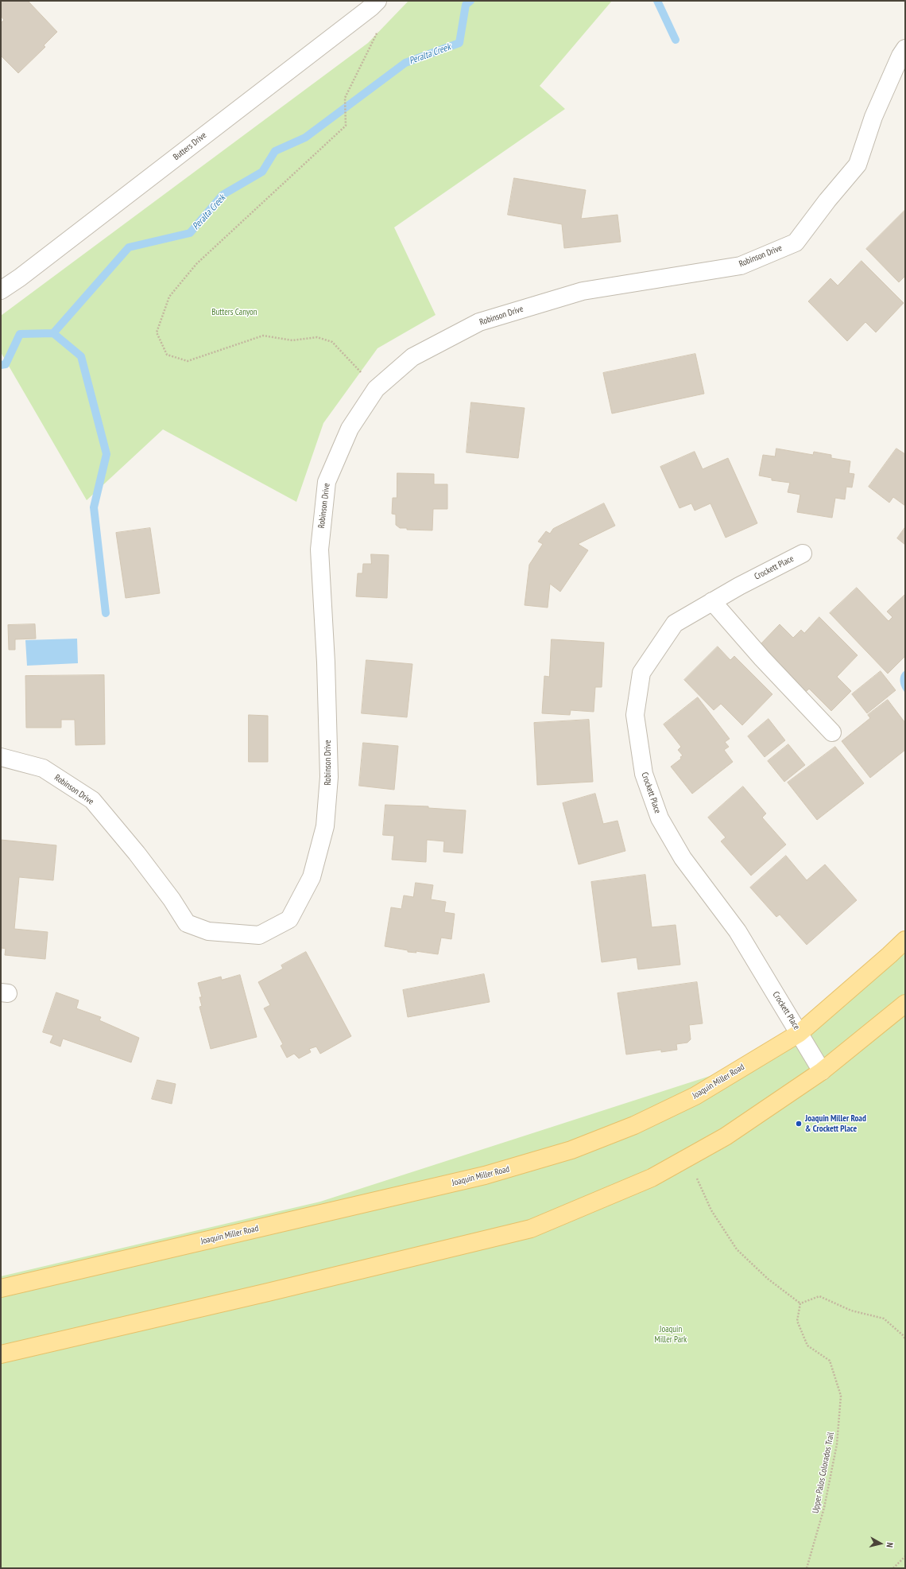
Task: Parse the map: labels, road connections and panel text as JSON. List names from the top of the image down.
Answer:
{
  "streets": {
    "main road": ["Joaquin Miller Road"],
    "street": ["Butters Drive", "Robinson Drive", "Crockett Place"],
    "path": ["Upper Palos Colorados Trail"]
  },
  "crossings": [
    ["Crockett Place", "Joaquin Miller Road"]
  ],
  "water": ["Peralta Creek"],
  "parks": ["Butters Canyon", "Joaquin Miller Park"],
  "places": ["Joaquin Miller Road & Crockett Place"],
  "north": "right"
}
